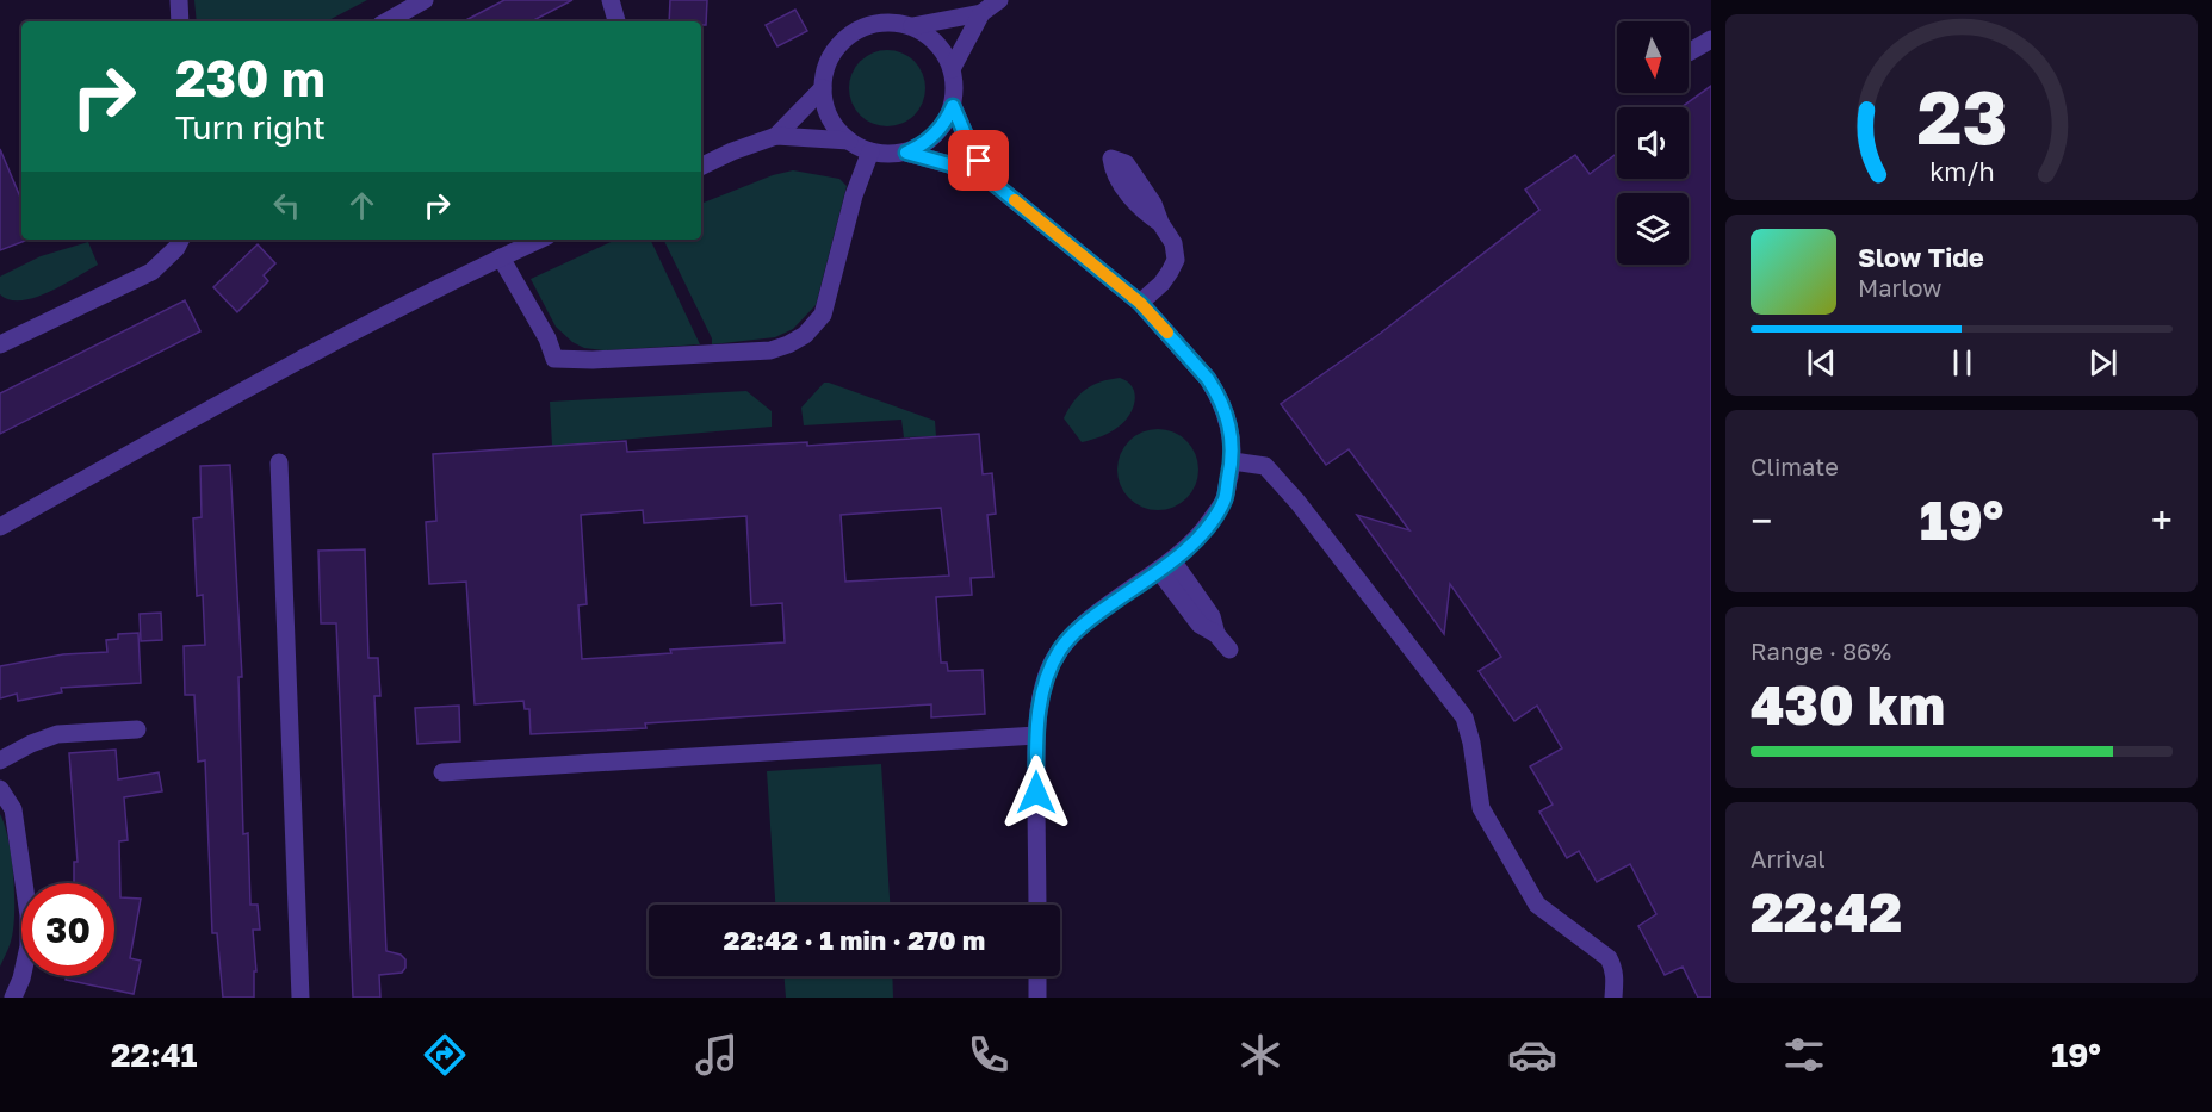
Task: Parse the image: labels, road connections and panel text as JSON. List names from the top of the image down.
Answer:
{
  "north": "bottom",
  "page": {
    "turn": ["230 m", "Turn right"],
    "song": ["Slow Tide", "Marlow"],
    "tile": [
      "Climate",
      ["Range · 86%", "430 km"],
      ["Arrival", "22:42"]
    ],
    "heat": ["−", "19°", "+"],
    "limit": "30",
    "trip": "22:42 · 1 min · 270 m",
    "tabs": ["22:41", "19°"],
    "gauge": ["23", "km/h"]
  }
}
